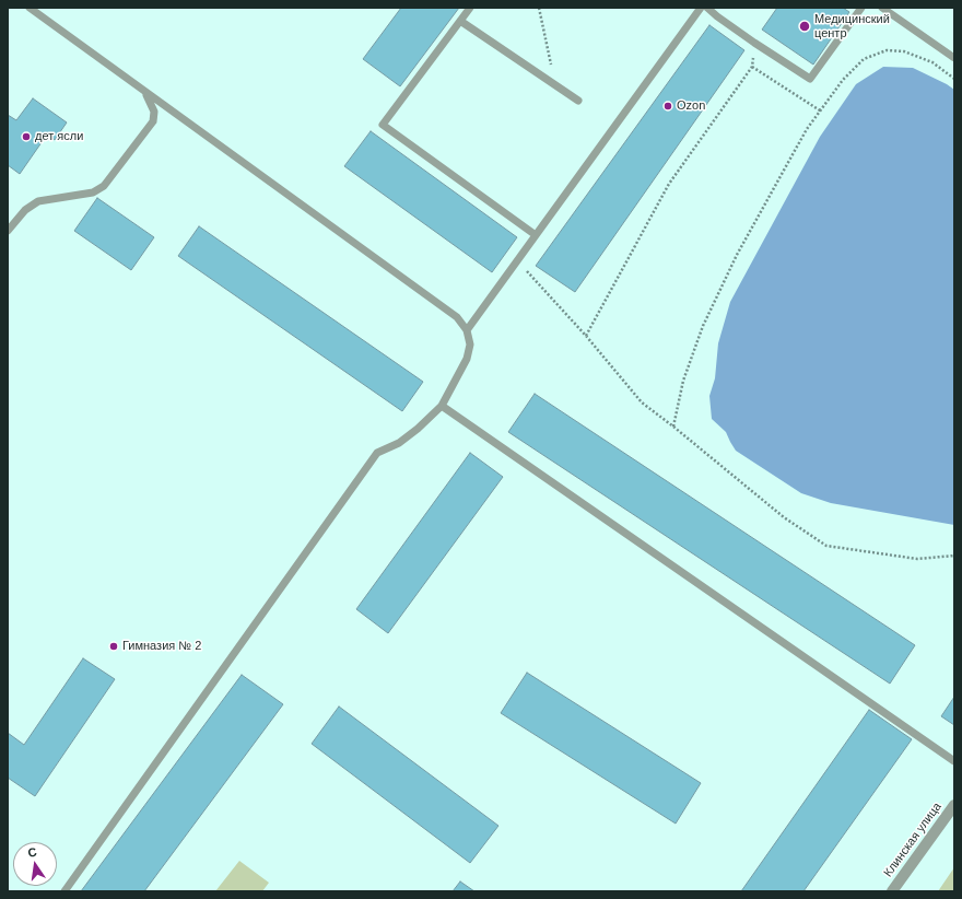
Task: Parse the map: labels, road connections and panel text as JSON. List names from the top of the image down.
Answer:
{
  "streets": {
    "street": ["Клинская улица"]
  },
  "places": [
    "Медицинский центр",
    "Ozon",
    "дет ясли",
    "Гимназия № 2"
  ],
  "north": "top"
}
